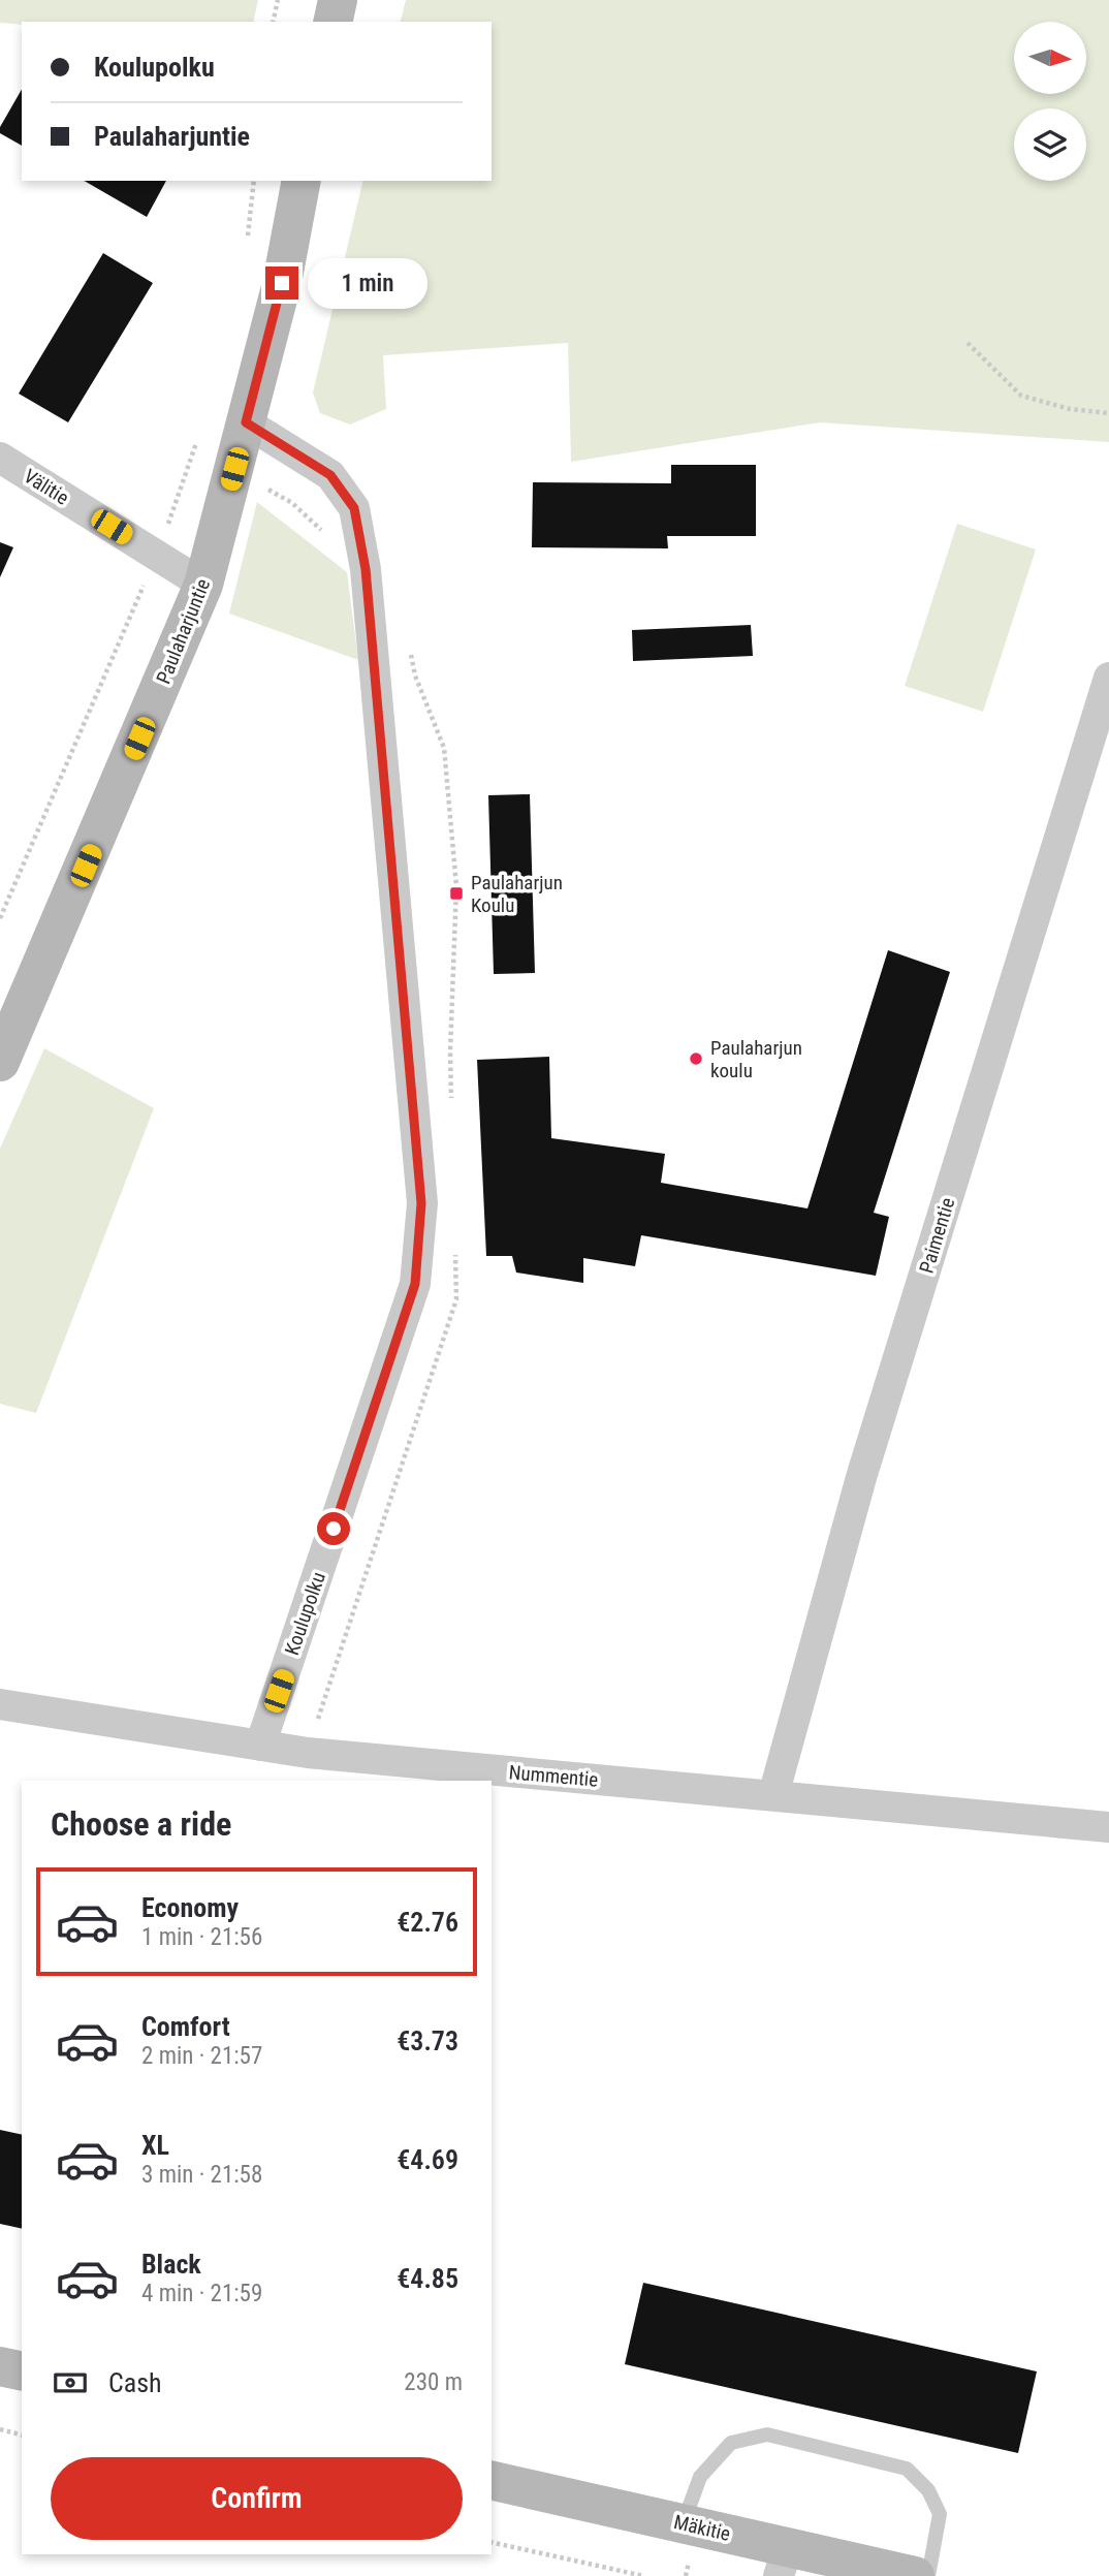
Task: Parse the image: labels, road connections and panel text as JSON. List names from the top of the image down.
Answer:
{
  "streets": {
    "main road": ["Paulaharjuntie", "Mäkitie"],
    "street": [
      "Välitie",
      "Paimentie",
      "Koulupolku",
      "Nummentie"
    ]
  },
  "crossings": [
    ["Välitie", "Paulaharjuntie"],
    ["Paulaharjuntie", "Koulupolku"],
    ["Paimentie", "Nummentie"],
    ["Koulupolku", "Nummentie"]
  ],
  "places": {
    "transit": ["Paulaharjun Koulu"],
    "other": ["Paulaharjun koulu"]
  },
  "north": "right",
  "page": {
    "banner": ["Koulupolku", "Paulaharjuntie"],
    "bubble": "1 min",
    "heading": "Choose a ride",
    "list": [
      {
        "name": "Economy",
        "note": "1 min · 21:56",
        "value": "€2.76"
      },
      {
        "name": "Comfort",
        "note": "2 min · 21:57",
        "value": "€3.73"
      },
      {
        "name": "XL",
        "note": "3 min · 21:58",
        "value": "€4.69"
      },
      {
        "name": "Black",
        "note": "4 min · 21:59",
        "value": "€4.85"
      }
    ],
    "pay": ["Cash", "230 m"],
    "buttons": "Confirm"
  }
}
